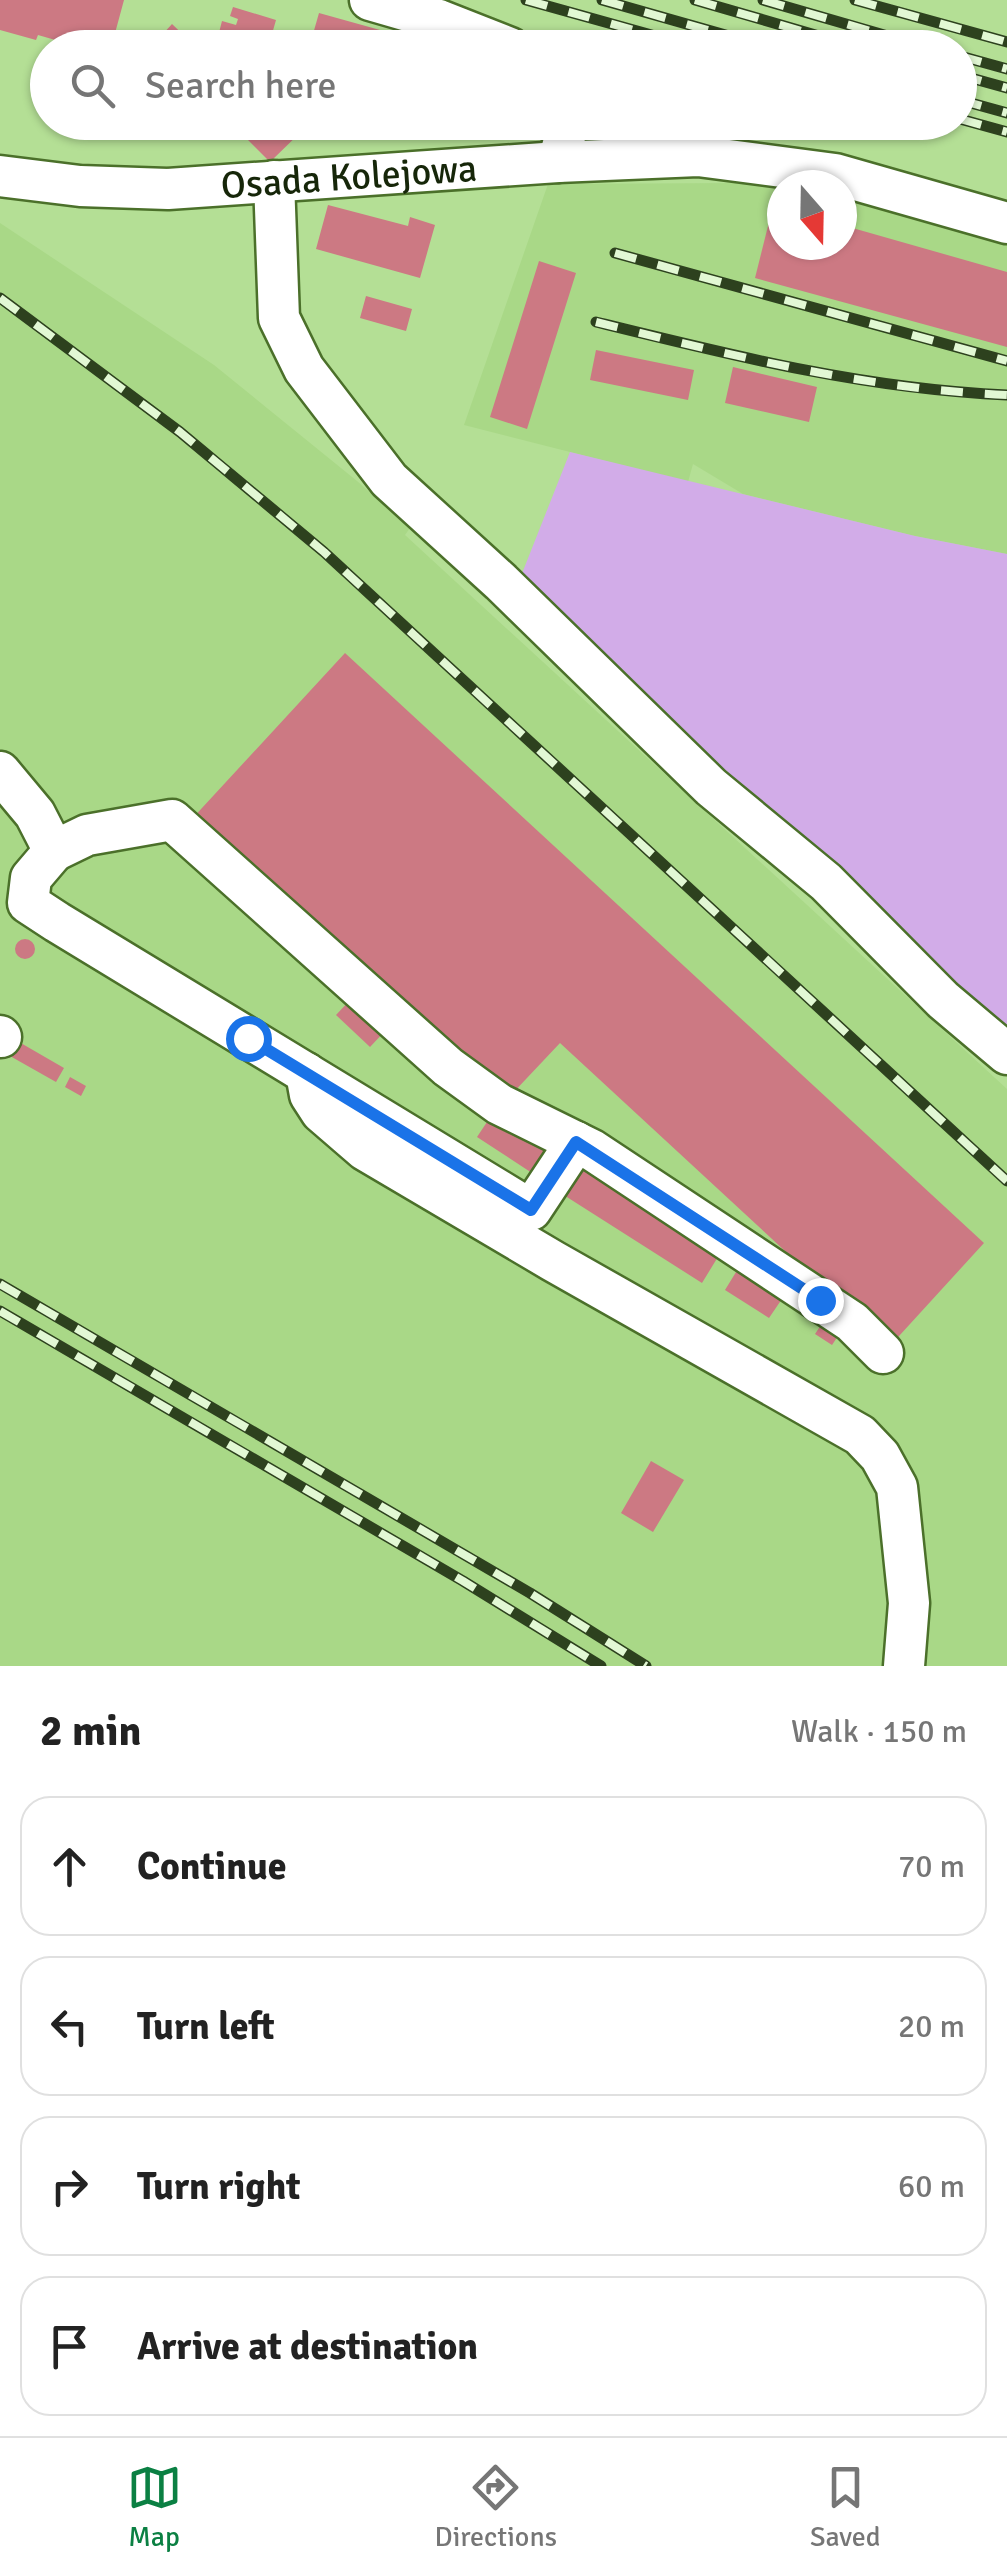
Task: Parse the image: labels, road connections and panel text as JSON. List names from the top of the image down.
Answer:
{
  "streets": {
    "street": ["Osada Kolejowa"]
  },
  "north": "bottom",
  "page": {
    "search": "Search here",
    "heading": ["2 min", "Walk · 150 m"],
    "list": [
      ["Continue", "70 m"],
      ["Turn left", "20 m"],
      ["Turn right", "60 m"],
      "Arrive at destination"
    ],
    "nav": ["Map", "Directions", "Saved"]
  }
}
